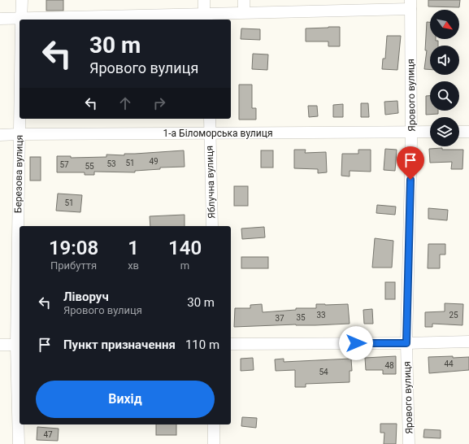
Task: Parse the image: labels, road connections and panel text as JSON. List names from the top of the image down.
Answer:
{
  "streets": {
    "street": [
      "Ярового вулиця",
      "1-а Біломорська вулиця",
      "Березова вулиця",
      "Яблучна вулиця"
    ]
  },
  "crossings": [
    ["Ярового вулиця", "1-а Біломорська вулиця"],
    ["1-а Біломорська вулиця", "Березова вулиця"],
    ["1-а Біломорська вулиця", "Яблучна вулиця"]
  ],
  "house_numbers": [
    "49",
    "51",
    "53",
    "57",
    "55",
    "51",
    "33",
    "25",
    "35",
    "37",
    "44",
    "48",
    "54",
    "47"
  ],
  "north": "bottom right",
  "page": {
    "turn": ["30 m", "Ярового вулиця"],
    "eta": [
      "19:08",
      "Прибуття",
      "1",
      "хв",
      "140",
      "m"
    ],
    "list": [
      {
        "name": "Ліворуч",
        "note": "Ярового вулиця",
        "value": "30 m"
      },
      {
        "name": "Пункт призначення",
        "value": "110 m"
      }
    ],
    "buttons": "Вихід"
  }
}
